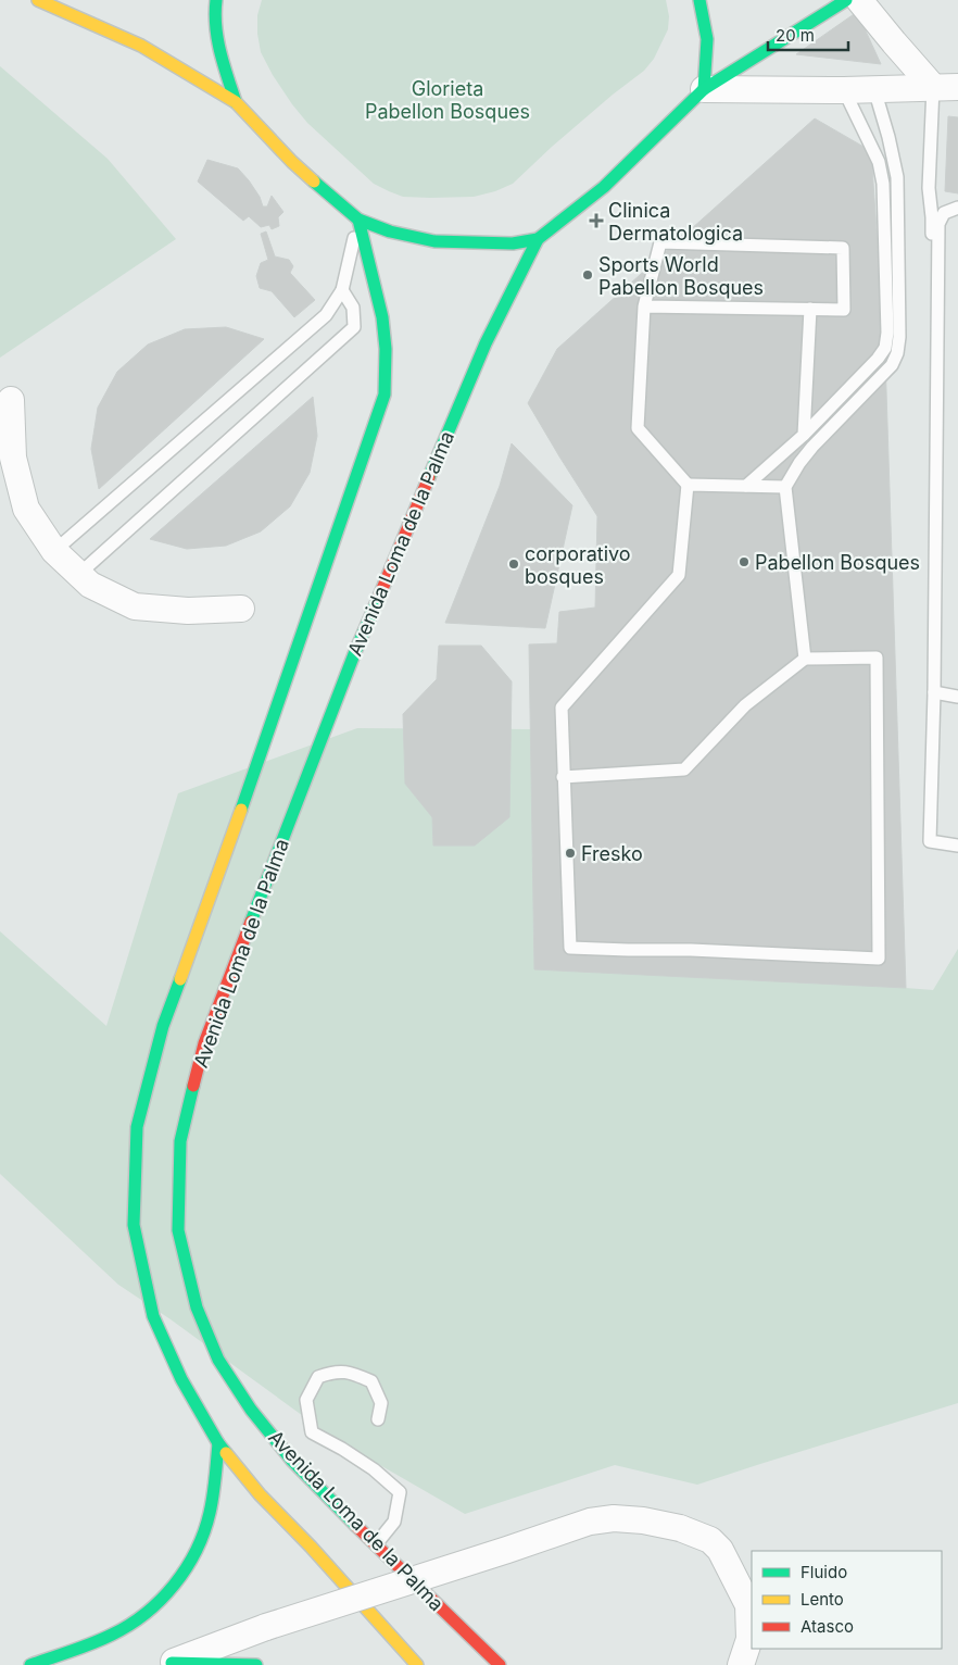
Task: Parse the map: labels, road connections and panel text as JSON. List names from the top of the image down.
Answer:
{
  "streets": {
    "main road": ["Avenida Loma de la Palma"]
  },
  "parks": ["Glorieta Pabellon Bosques"],
  "places": {
    "health": ["Clinica Dermatologica"],
    "other": [
      "Sports World Pabellon Bosques",
      "Pabellon Bosques",
      "corporativo bosques",
      "Fresko"
    ]
  },
  "legend": ["Fluido", "Lento", "Atasco"],
  "scale_bar": "20 m"
}
